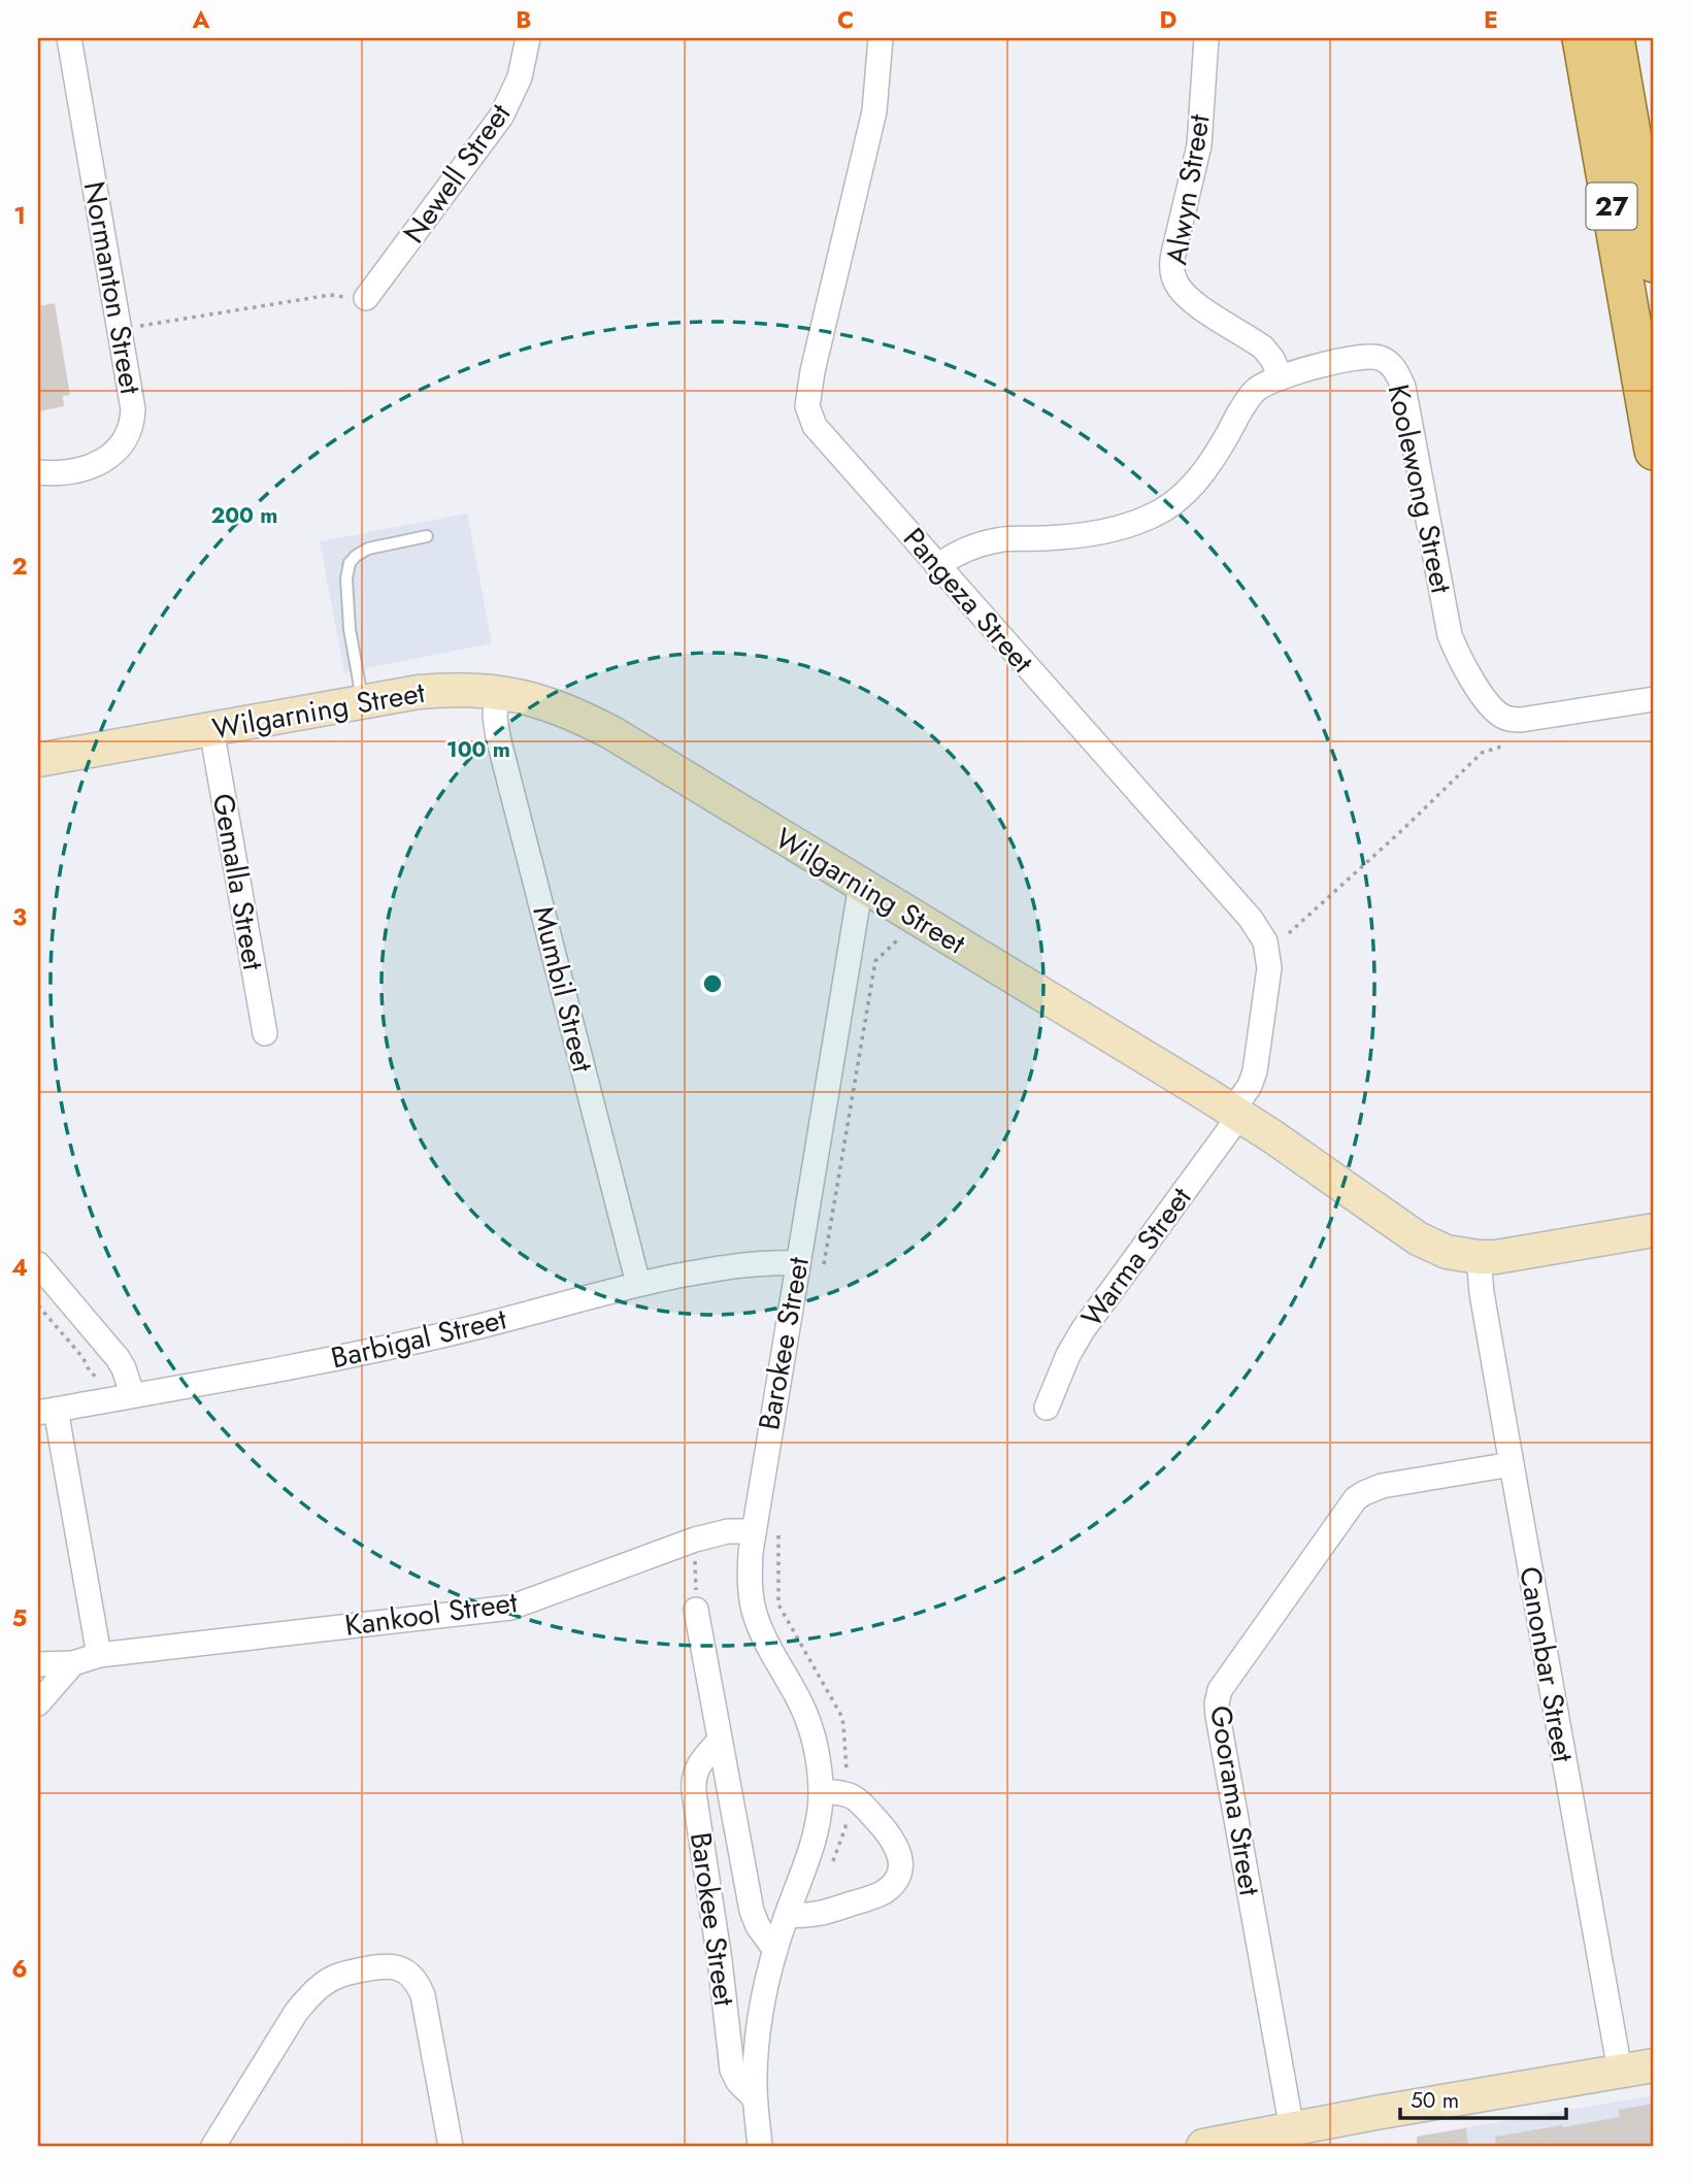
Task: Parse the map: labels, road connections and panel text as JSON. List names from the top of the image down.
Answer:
{
  "streets": {
    "main road": ["27"],
    "street": [
      "Newell Street",
      "Alwyn Street",
      "Normanton Street",
      "Koolewong Street",
      "Pangeza Street",
      "Wilgarning Street",
      "Gemalla Street",
      "Mumbil Street",
      "Warma Street",
      "Barbigal Street",
      "Barokee Street",
      "Kankool Street",
      "Canonbar Street",
      "Goorama Street"
    ]
  },
  "crossings": [
    ["Alwyn Street", "Koolewong Street"],
    ["Koolewong Street", "Pangeza Street"],
    ["Pangeza Street", "Wilgarning Street"],
    ["Pangeza Street", "Warma Street"],
    ["Wilgarning Street", "Gemalla Street"],
    ["Wilgarning Street", "Mumbil Street"],
    ["Wilgarning Street", "Warma Street"],
    ["Wilgarning Street", "Barokee Street"],
    ["Wilgarning Street", "Canonbar Street"],
    ["Mumbil Street", "Barbigal Street"],
    ["Barbigal Street", "Barokee Street"],
    ["Barokee Street", "Kankool Street"],
    ["Canonbar Street", "Goorama Street"]
  ],
  "scale_bar": "50 m",
  "grid": {
    "columns": [
      "A",
      "B",
      "C",
      "D",
      "E"
    ],
    "rows": [
      "1",
      "2",
      "3",
      "4",
      "5",
      "6"
    ]
  },
  "rings": ["200 m", "100 m"]
}
